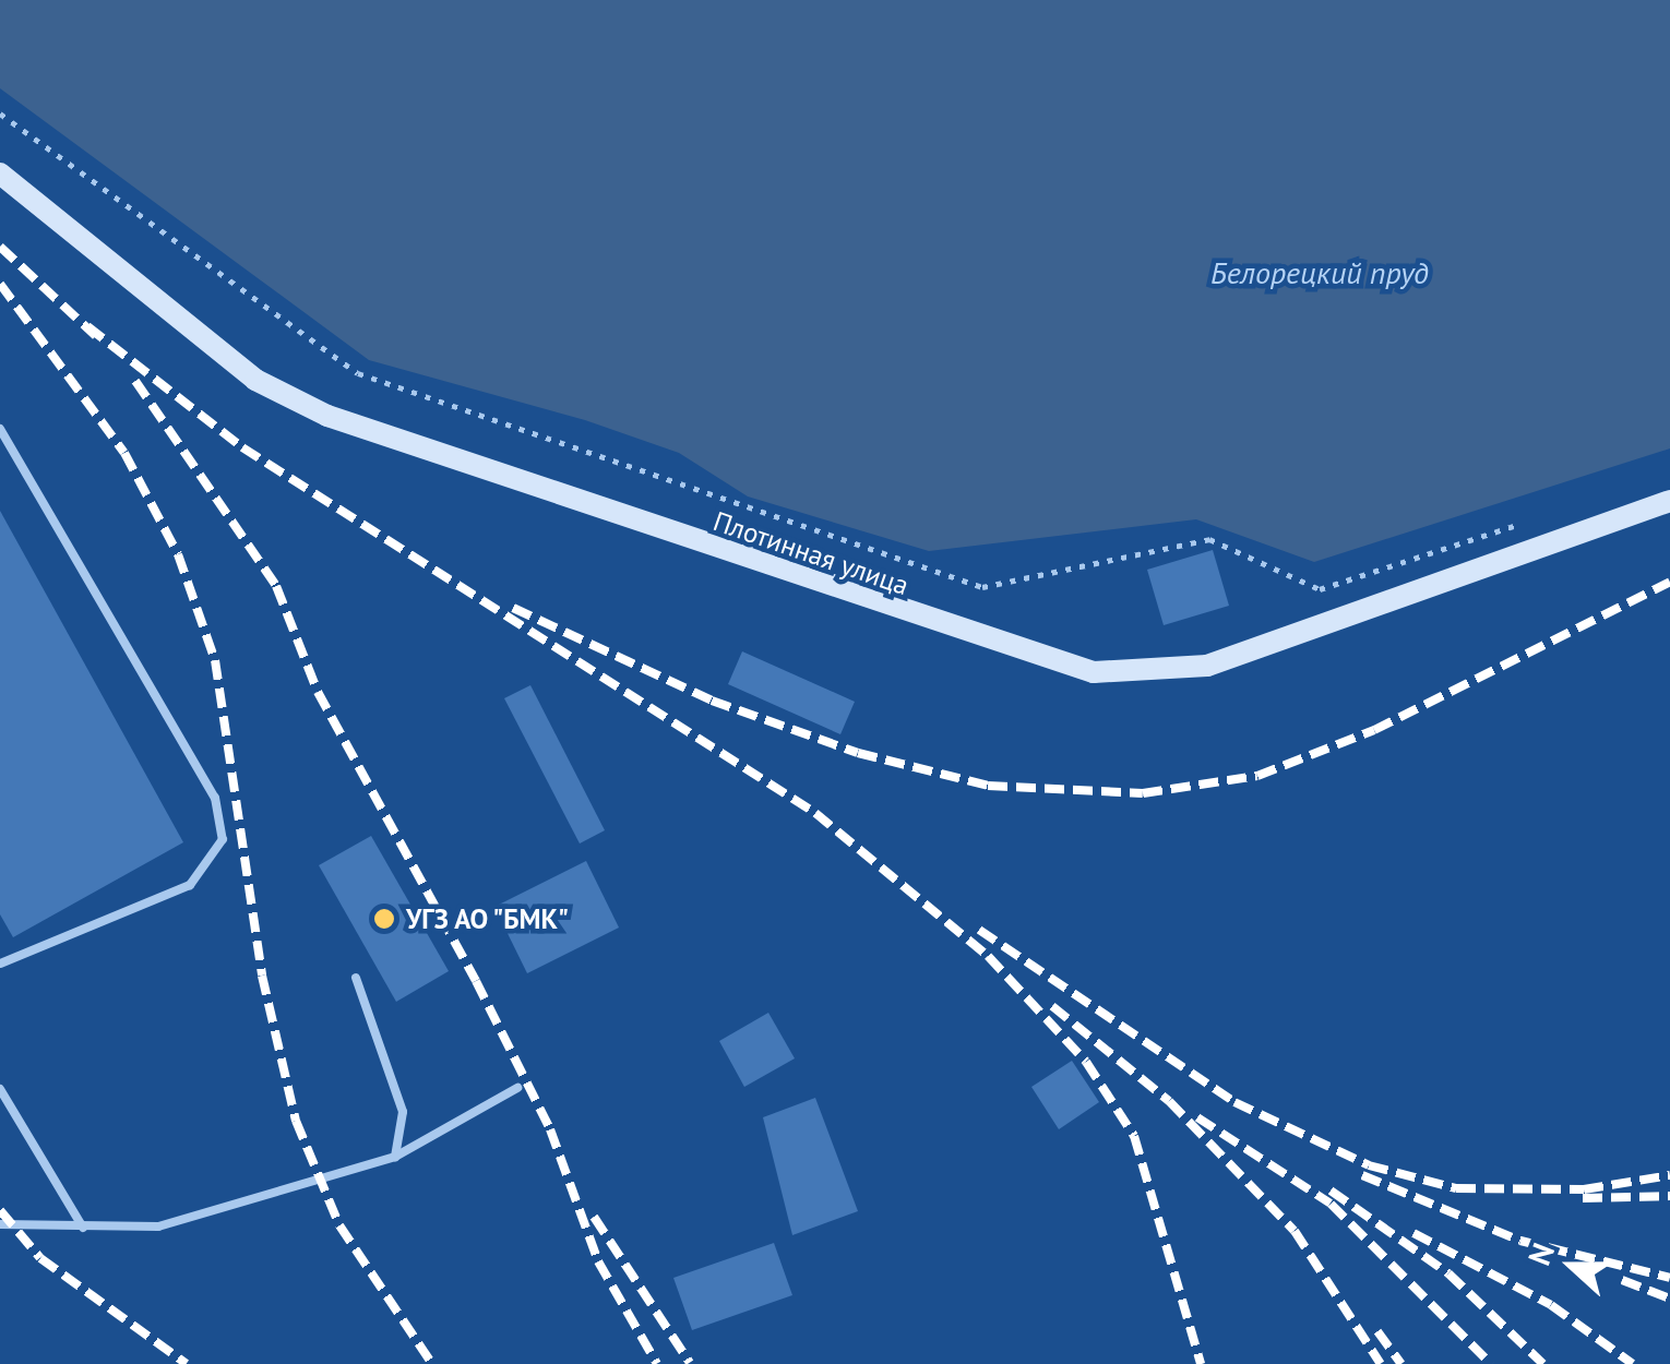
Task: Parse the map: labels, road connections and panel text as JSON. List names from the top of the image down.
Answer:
{
  "streets": {
    "street": ["Плотинная улица"]
  },
  "water": ["Белорецкий пруд"],
  "places": ["УГЗ АО \"БМК\""],
  "north": "left"
}
